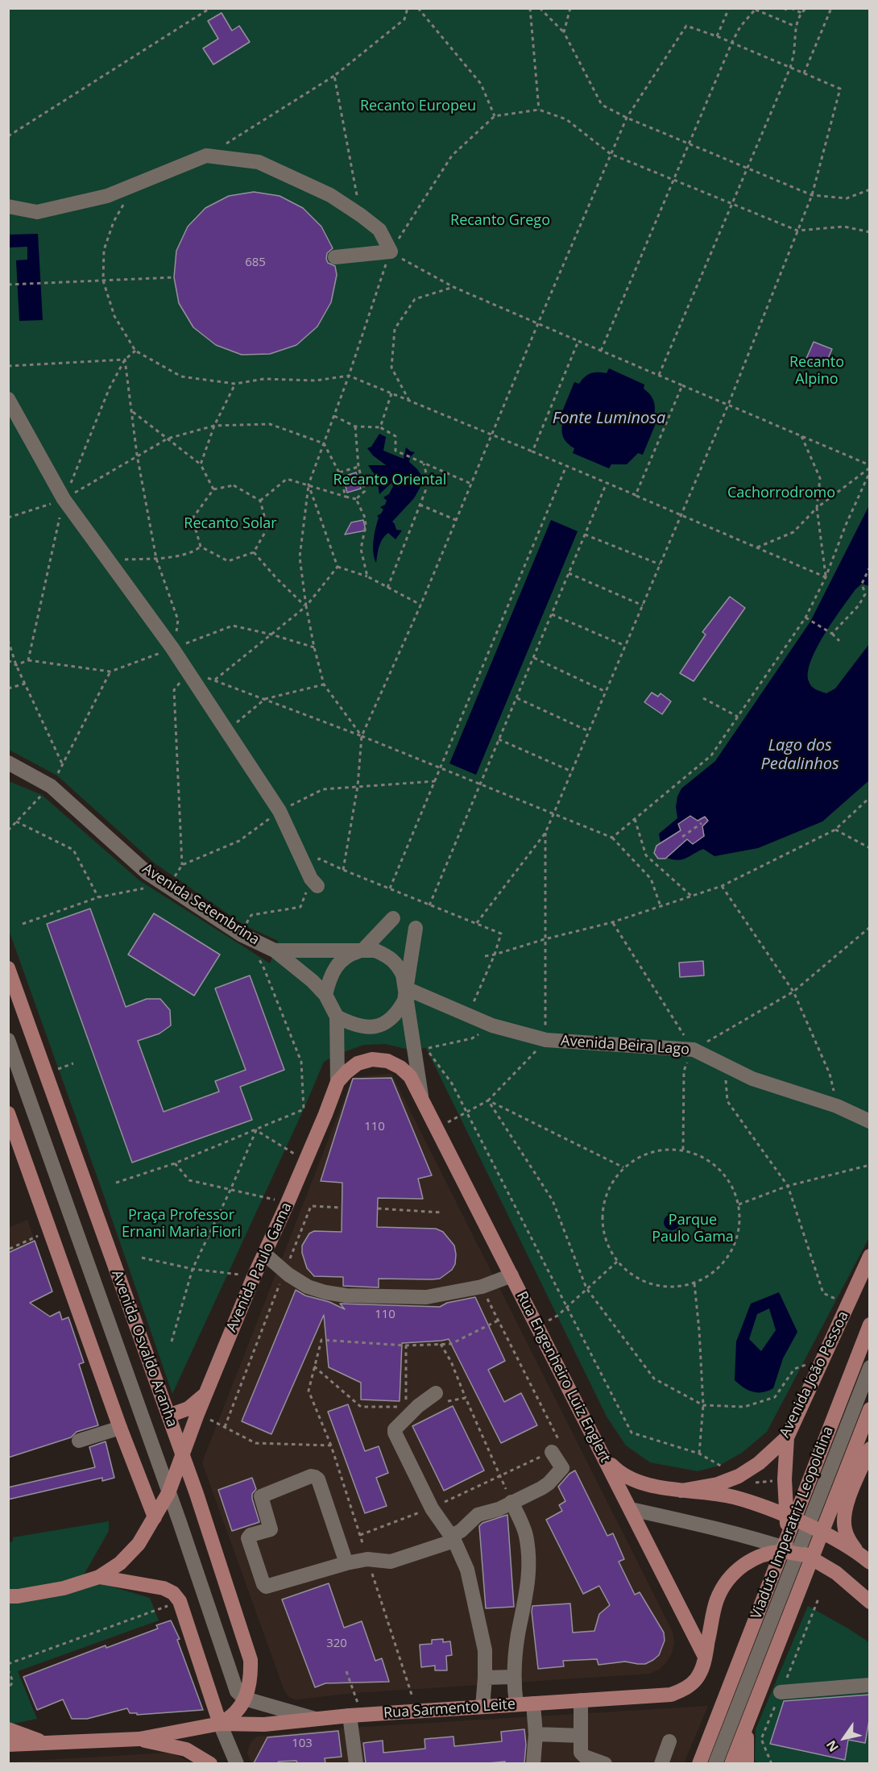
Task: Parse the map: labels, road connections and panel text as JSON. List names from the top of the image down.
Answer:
{
  "streets": {
    "main road": [
      "Avenida Paulo Gama",
      "Avenida Osvaldo Aranha",
      "Avenida João Pessoa",
      "Rua Engenheiro Luiz Englert",
      "Viaduto Imperatriz Leopoldina",
      "Rua Sarmento Leite"
    ],
    "street": ["Avenida Setembrina", "Avenida Beira Lago"]
  },
  "crossings": [
    ["Avenida Setembrina", "Avenida Beira Lago"],
    ["Avenida Setembrina", "Avenida Paulo Gama"],
    ["Avenida Setembrina", "Rua Engenheiro Luiz Englert"],
    ["Avenida Beira Lago", "Avenida Paulo Gama"],
    ["Avenida Paulo Gama", "Avenida Osvaldo Aranha"],
    ["Avenida Paulo Gama", "Rua Engenheiro Luiz Englert"],
    ["Avenida Osvaldo Aranha", "Rua Sarmento Leite"],
    ["Rua Engenheiro Luiz Englert", "Rua Sarmento Leite"]
  ],
  "water": ["Fonte Luminosa", "Lago dos Pedalinhos"],
  "parks": [
    "Recanto Europeu",
    "Recanto Grego",
    "Recanto Alpino",
    "Recanto Oriental",
    "Cachorrodromo",
    "Recanto Solar",
    "Praça Professor Ernani Maria Fiori",
    "Parque Paulo Gama"
  ],
  "house_numbers": [
    "685",
    "110",
    "110",
    "320",
    "103"
  ],
  "north": "bottom left"
}
